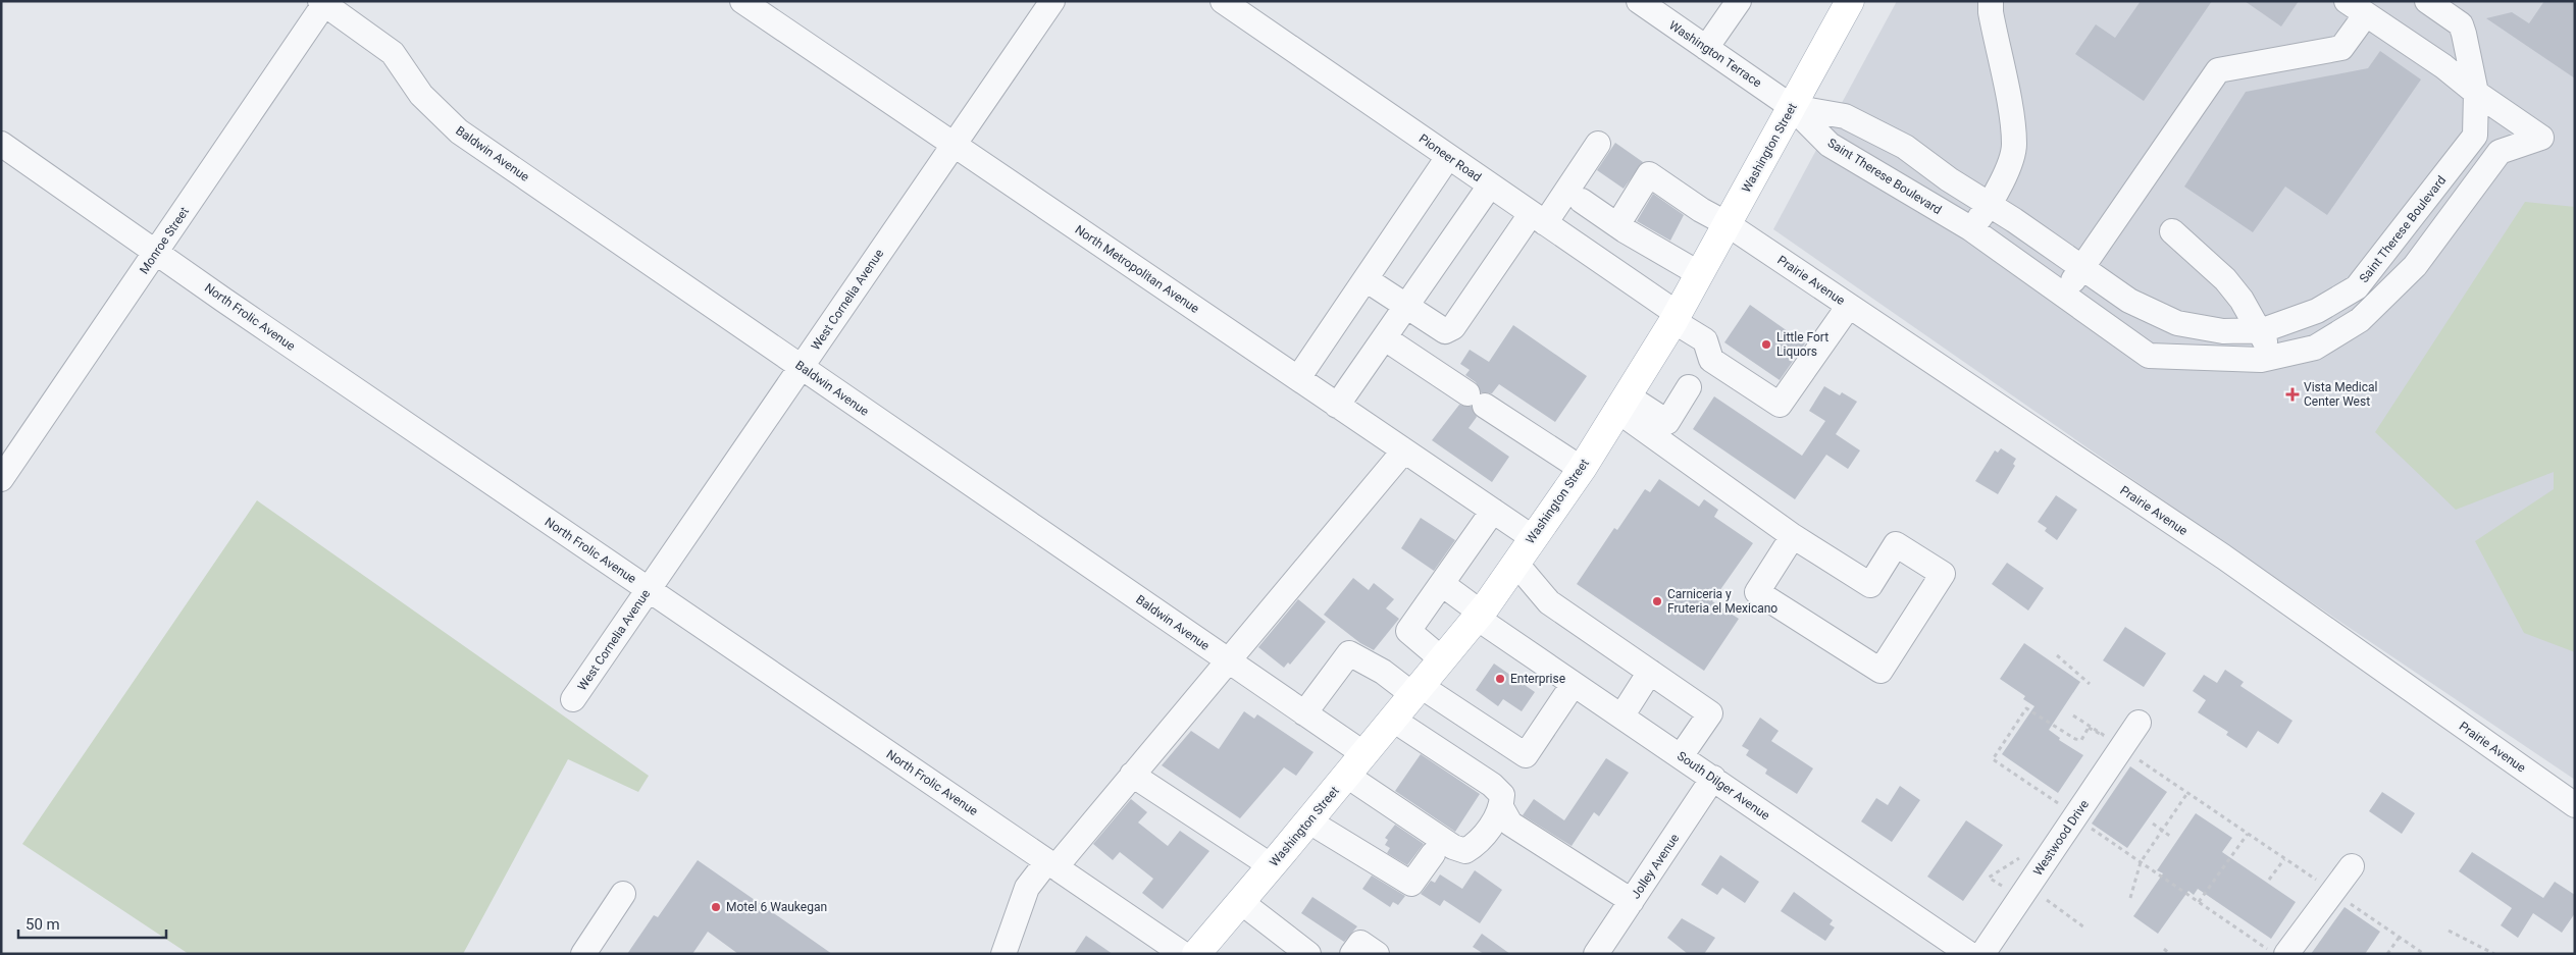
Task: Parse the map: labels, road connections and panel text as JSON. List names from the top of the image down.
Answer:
{
  "streets": {
    "main road": ["Washington Street"],
    "street": [
      "Washington Terrace",
      "Baldwin Avenue",
      "Pioneer Road",
      "Saint Therese Boulevard",
      "Monroe Street",
      "North Metropolitan Avenue",
      "Prairie Avenue",
      "West Cornelia Avenue",
      "North Frolic Avenue",
      "South Dilger Avenue",
      "Westwood Drive",
      "Jolley Avenue"
    ]
  },
  "crossings": [
    ["Washington Terrace", "Washington Street"],
    ["Washington Terrace", "Saint Therese Boulevard"],
    ["Washington Street", "Baldwin Avenue"],
    ["Washington Street", "Pioneer Road"],
    ["Washington Street", "Saint Therese Boulevard"],
    ["Washington Street", "North Metropolitan Avenue"],
    ["Washington Street", "Prairie Avenue"],
    ["Washington Street", "North Frolic Avenue"],
    ["Washington Street", "South Dilger Avenue"],
    ["Baldwin Avenue", "Monroe Street"],
    ["Baldwin Avenue", "West Cornelia Avenue"],
    ["Pioneer Road", "Prairie Avenue"],
    ["Monroe Street", "North Frolic Avenue"],
    ["North Metropolitan Avenue", "West Cornelia Avenue"],
    ["West Cornelia Avenue", "North Frolic Avenue"],
    ["South Dilger Avenue", "Jolley Avenue"]
  ],
  "places": {
    "other": [
      "Little Fort Liquors",
      "Carniceria y Fruteria el Mexicano",
      "Enterprise",
      "Motel 6 Waukegan"
    ],
    "health": ["Vista Medical Center West"]
  },
  "scale_bar": "50 m"
}
